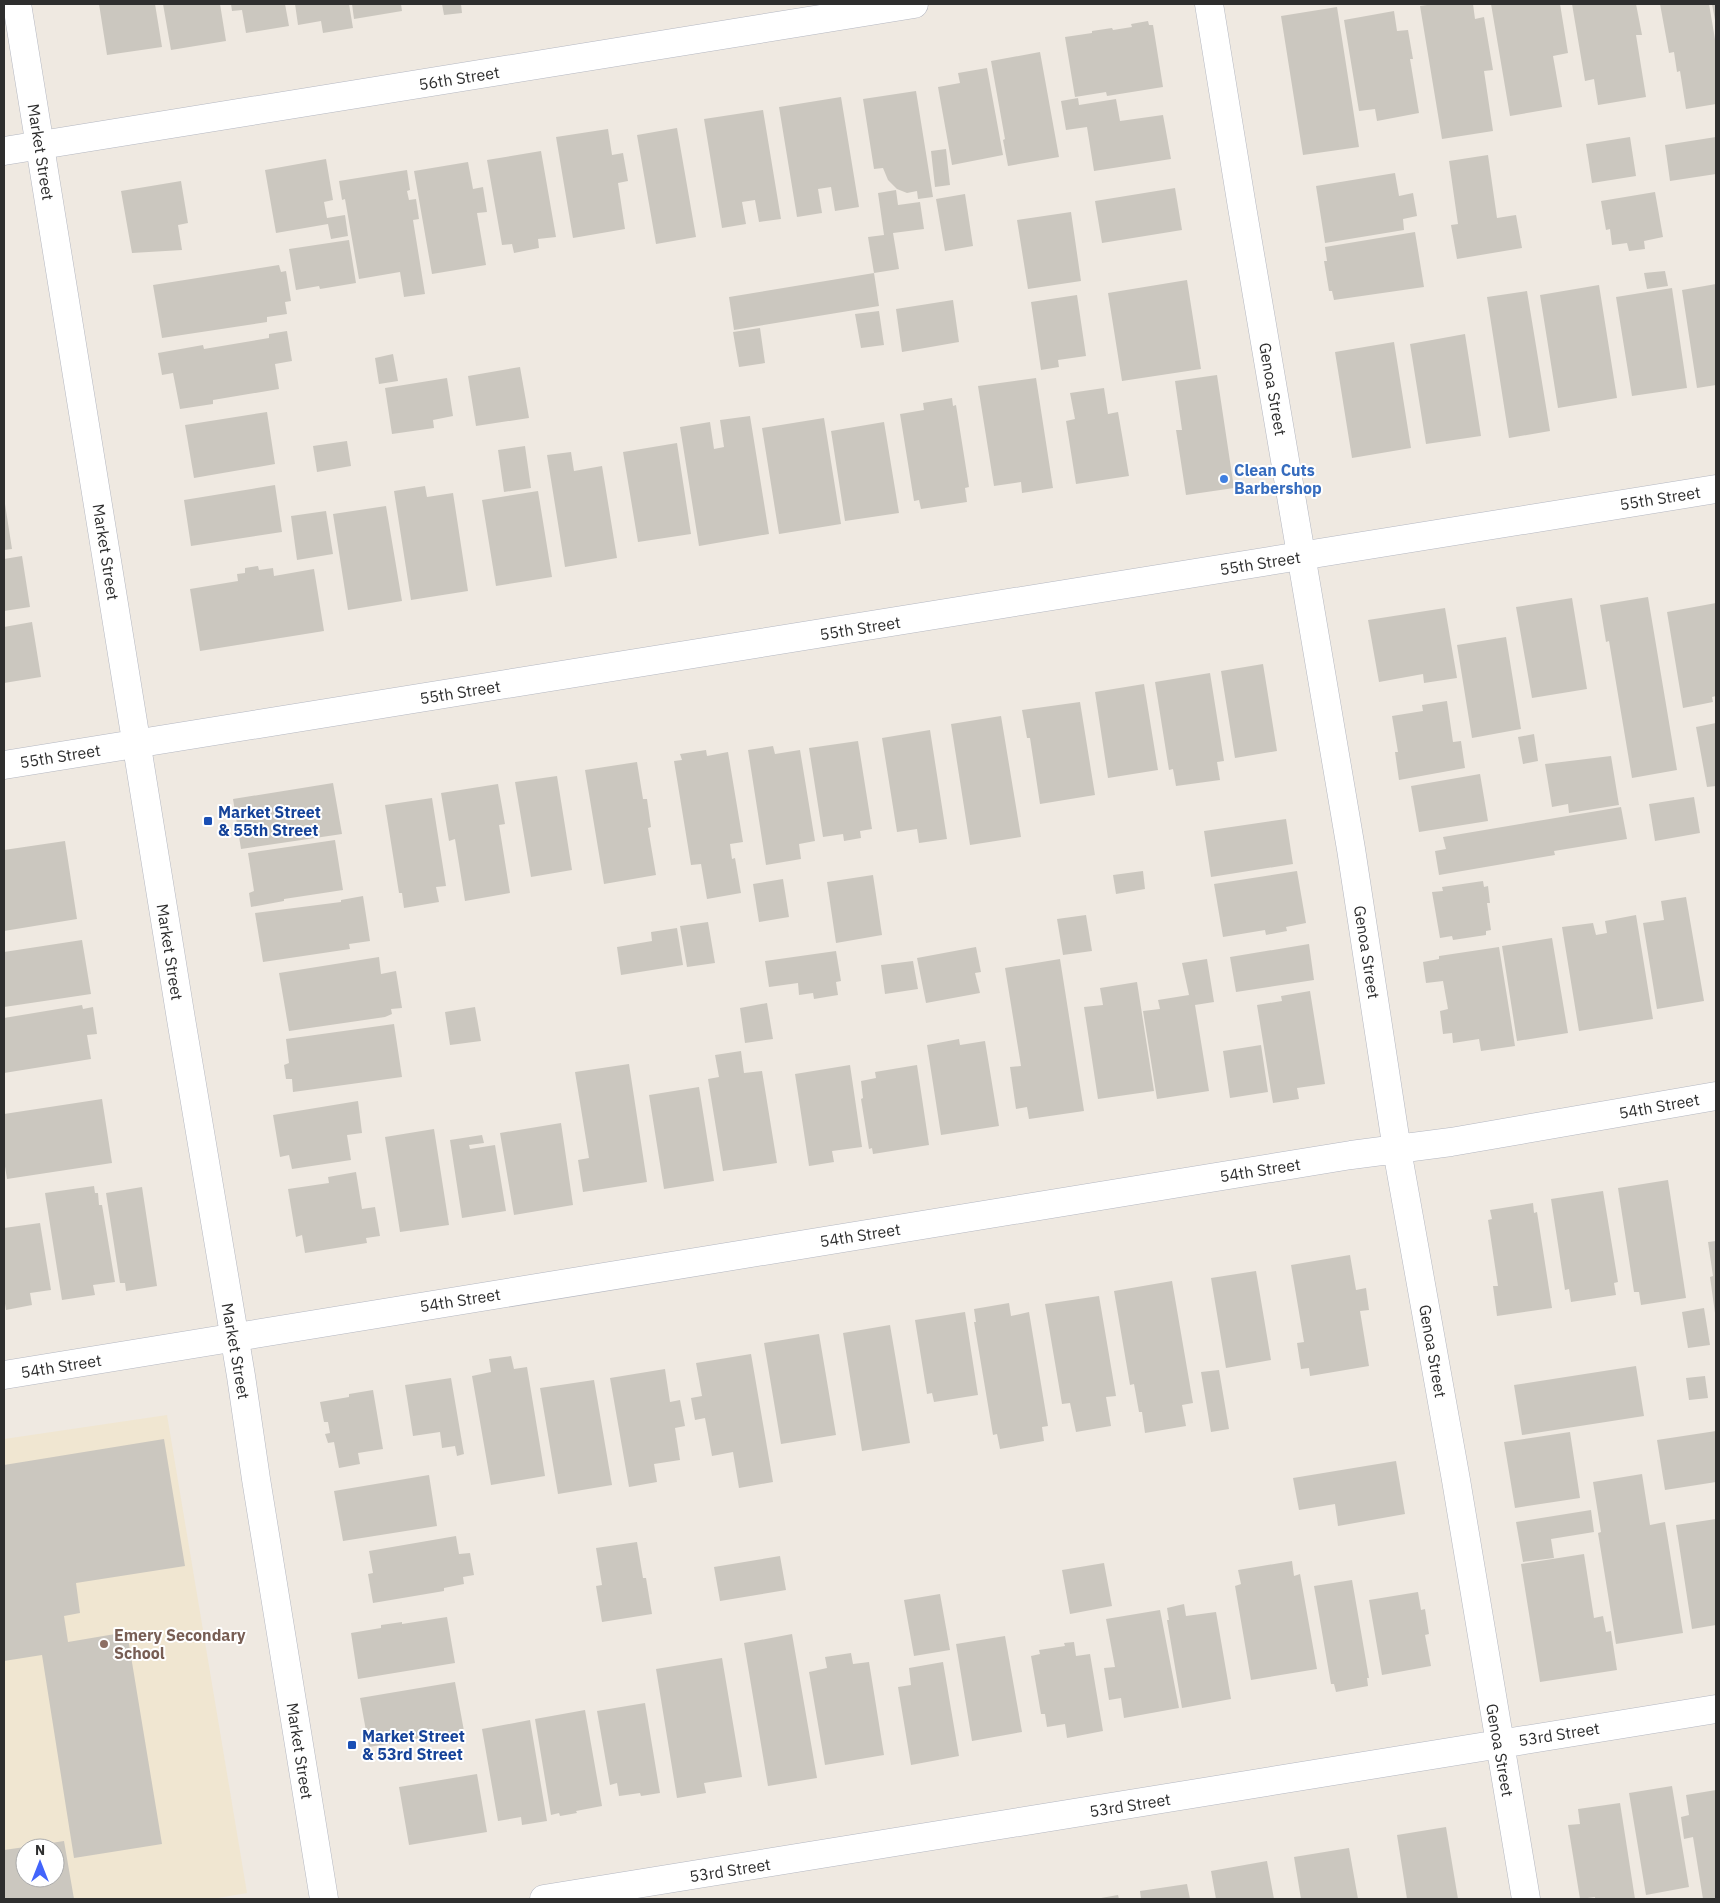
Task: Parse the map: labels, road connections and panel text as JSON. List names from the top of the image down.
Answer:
{
  "streets": {
    "street": [
      "56th Street",
      "Market Street",
      "Genoa Street",
      "55th Street",
      "54th Street",
      "53rd Street"
    ]
  },
  "crossings": [
    ["56th Street", "Market Street"],
    ["Market Street", "55th Street"],
    ["Market Street", "54th Street"],
    ["Genoa Street", "55th Street"],
    ["Genoa Street", "54th Street"],
    ["Genoa Street", "53rd Street"]
  ],
  "places": {
    "other": ["Clean Cuts Barbershop", "Emery Secondary School"],
    "transit": ["Market Street & 55th Street", "Market Street & 53rd Street"]
  },
  "north": "top"
}
